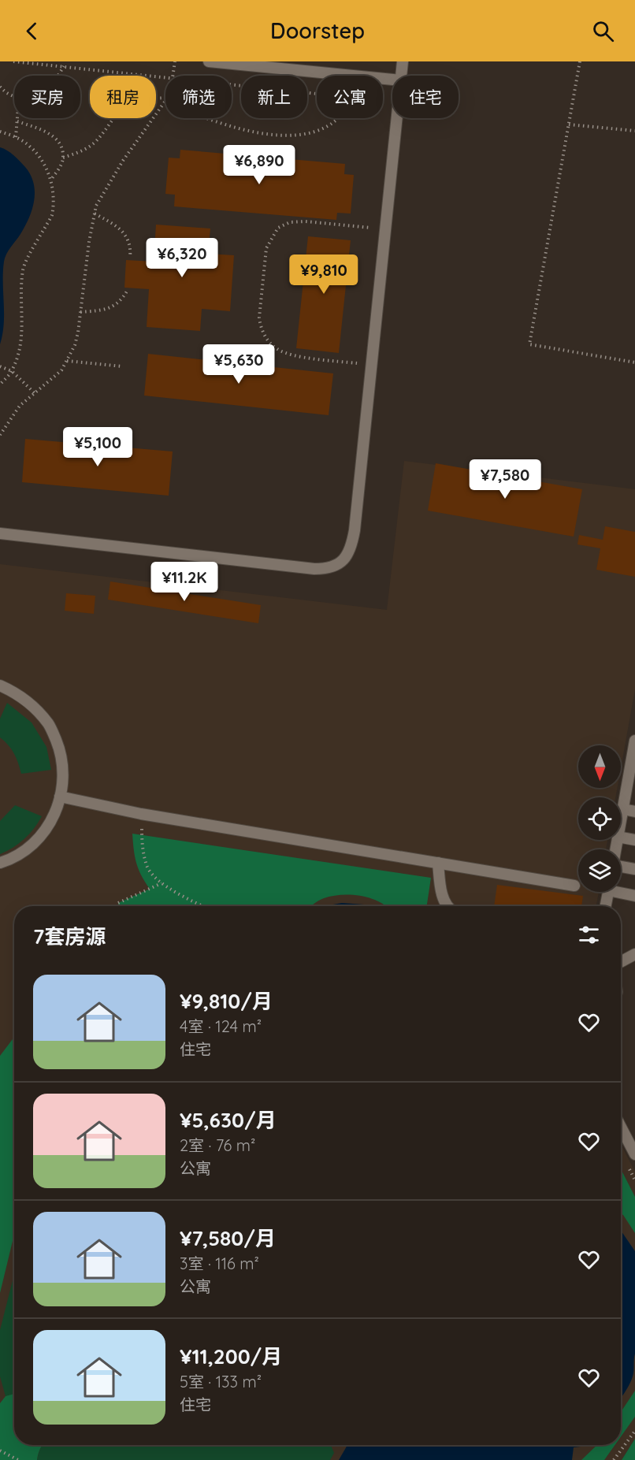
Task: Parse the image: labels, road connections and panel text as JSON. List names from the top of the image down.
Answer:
{
  "north": "bottom",
  "page": {
    "header": "Doorstep",
    "chip": [
      "买房",
      "租房",
      "筛选",
      "新上",
      "公寓",
      "住宅"
    ],
    "price": [
      "¥6,890",
      "¥6,320",
      "¥9,810",
      "¥5,630",
      "¥5,100",
      "¥7,580",
      "¥11.2K"
    ],
    "heading": "7套房源",
    "list": [
      {
        "name": "¥9,810/月",
        "note": "4室 · 124 m² · 住宅"
      },
      {
        "name": "¥5,630/月",
        "note": "2室 · 76 m² · 公寓"
      },
      {
        "name": "¥7,580/月",
        "note": "3室 · 116 m² · 公寓"
      },
      {
        "name": "¥11,200/月",
        "note": "5室 · 133 m² · 住宅"
      }
    ]
  }
}
